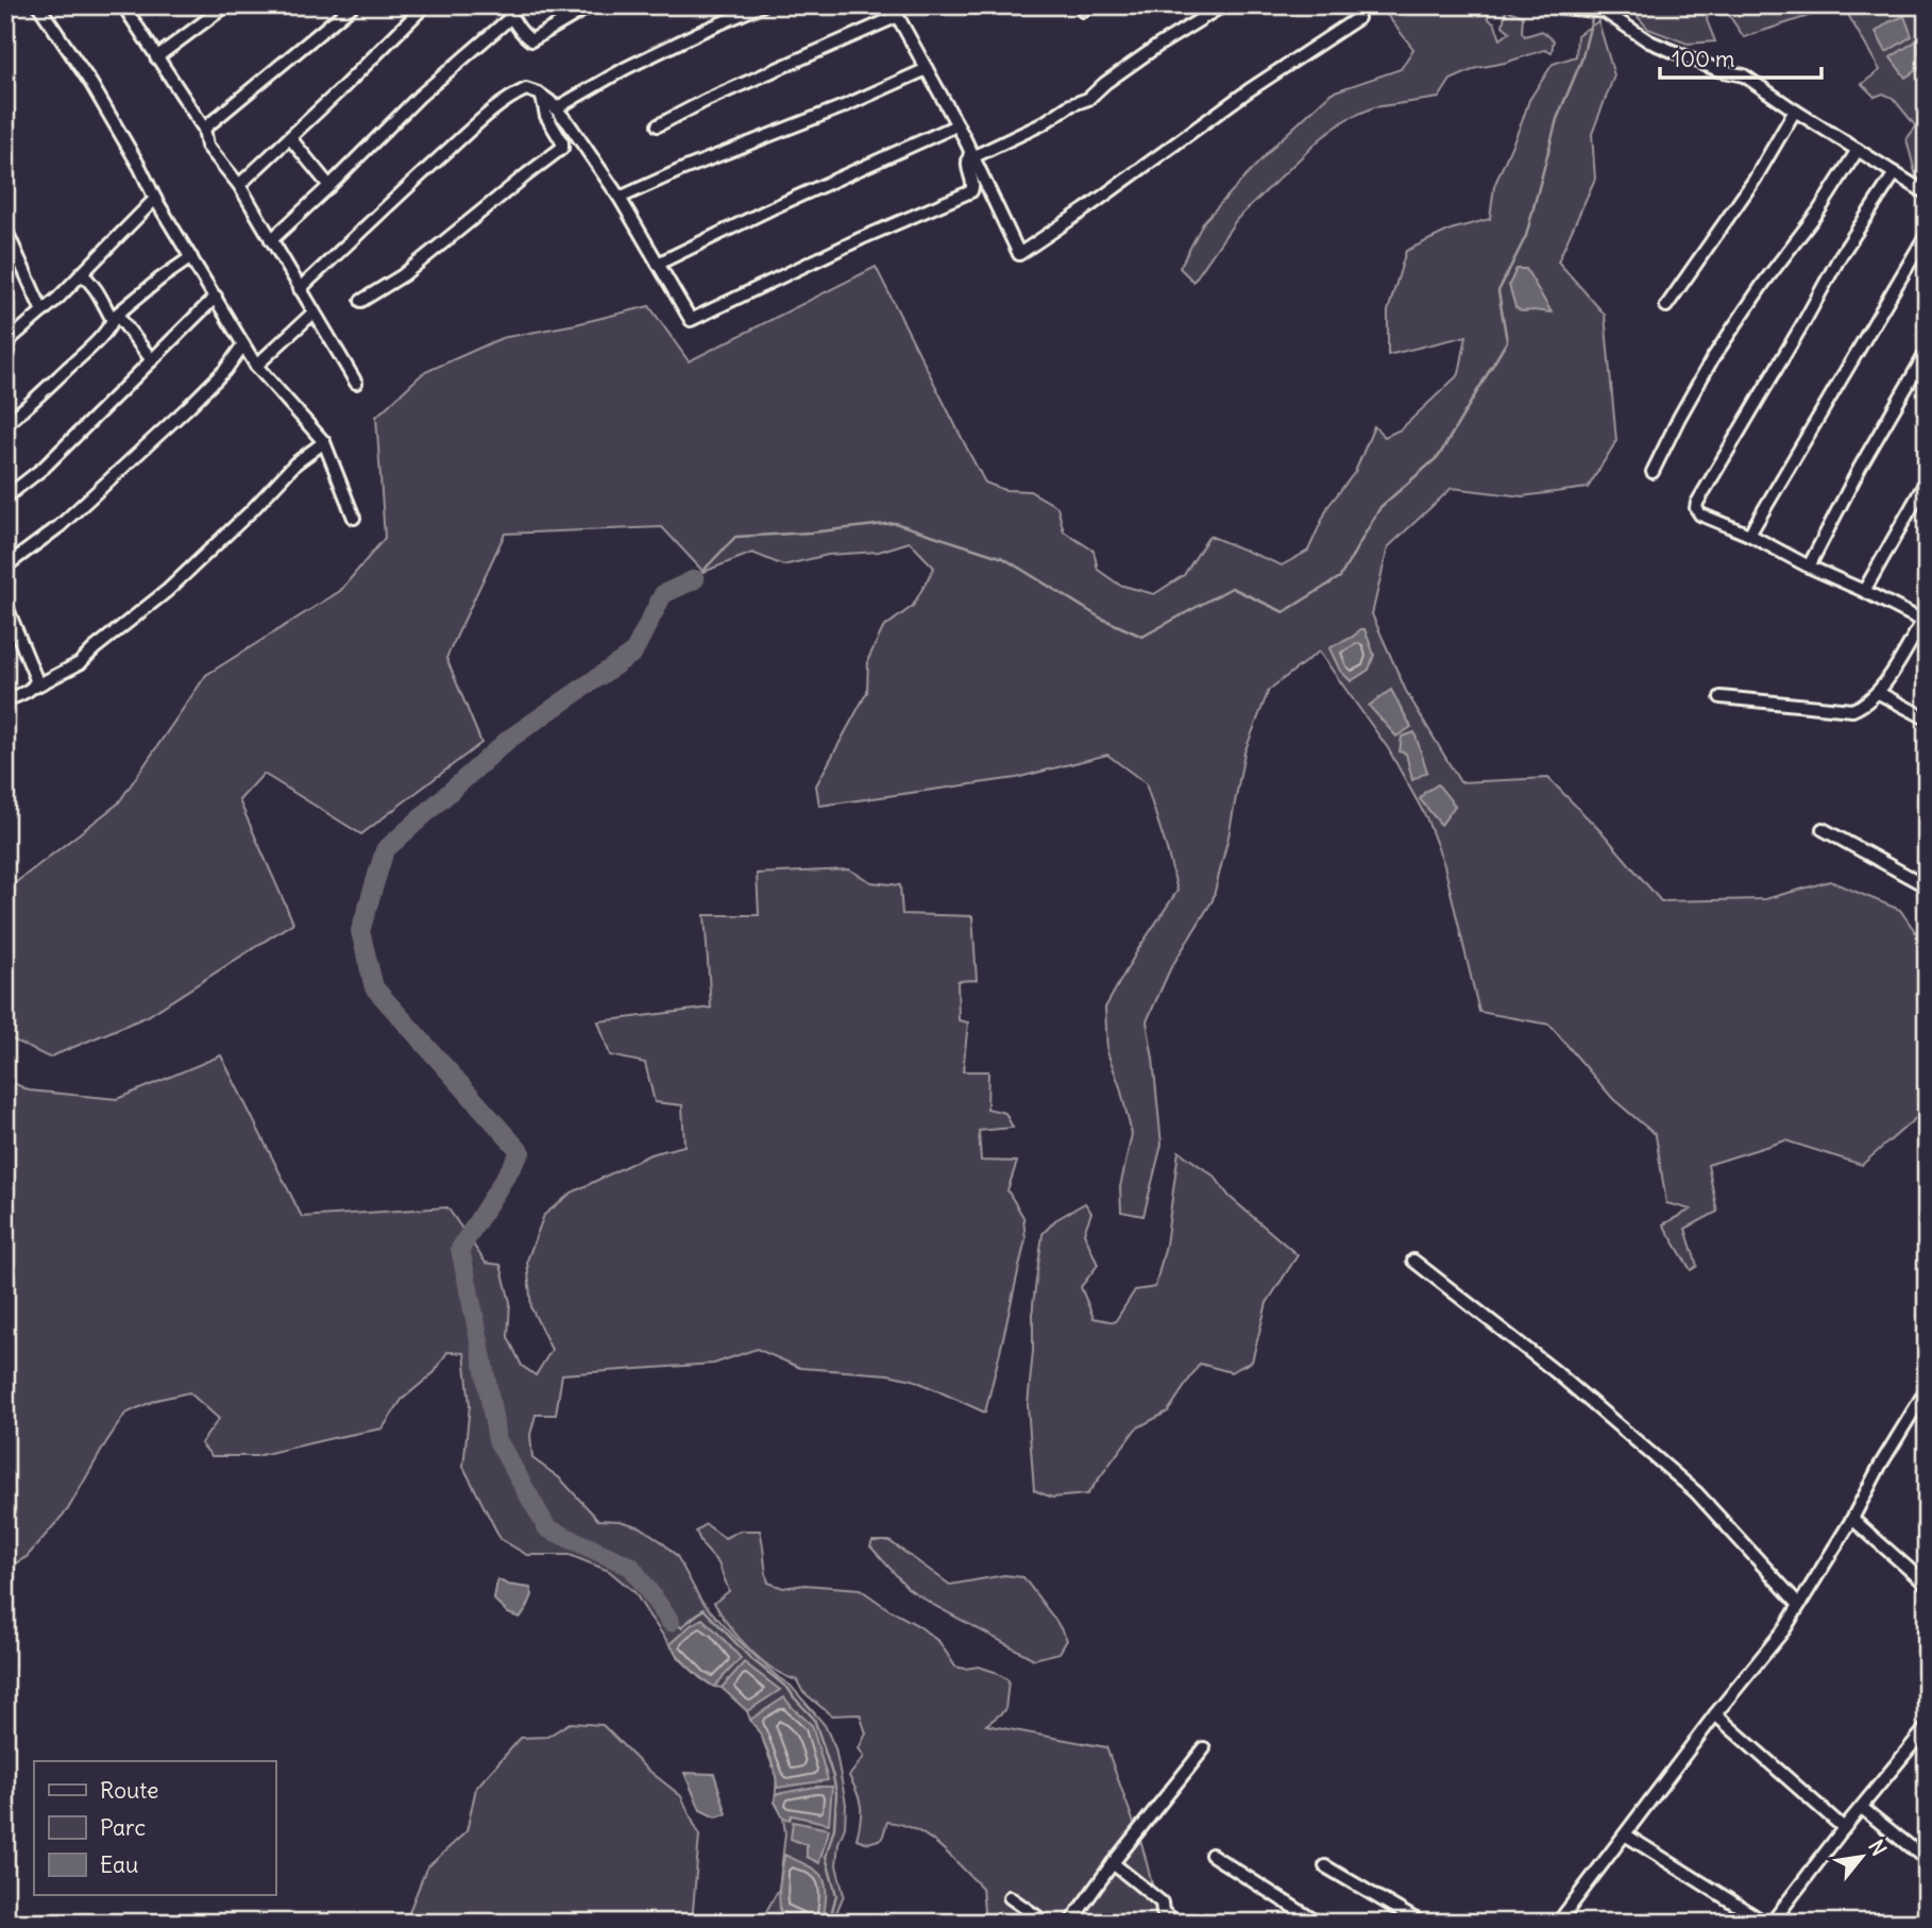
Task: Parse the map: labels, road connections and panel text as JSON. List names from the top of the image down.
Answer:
{
  "legend": ["Route", "Parc", "Eau"],
  "scale_bar": "100 m",
  "north": "top right"
}
